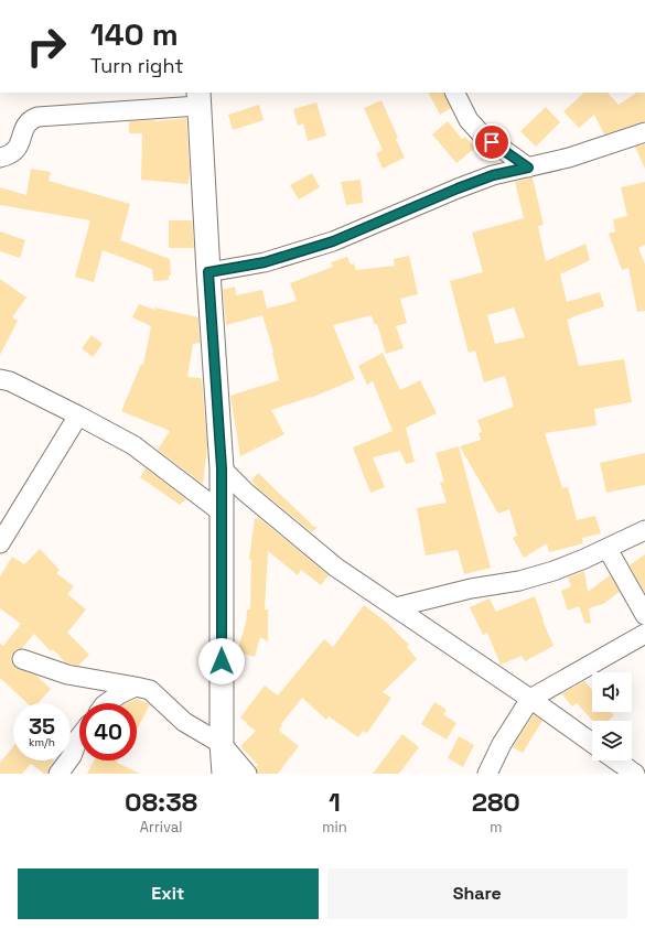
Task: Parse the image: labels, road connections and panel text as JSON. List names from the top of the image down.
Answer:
{
  "page": {
    "turn": ["140 m", "Turn right"],
    "speed": "35 km/h",
    "limit": "40",
    "eta": [
      "08:38",
      "Arrival",
      "1",
      "min",
      "280",
      "m"
    ],
    "buttons": ["Exit", "Share"]
  }
}
